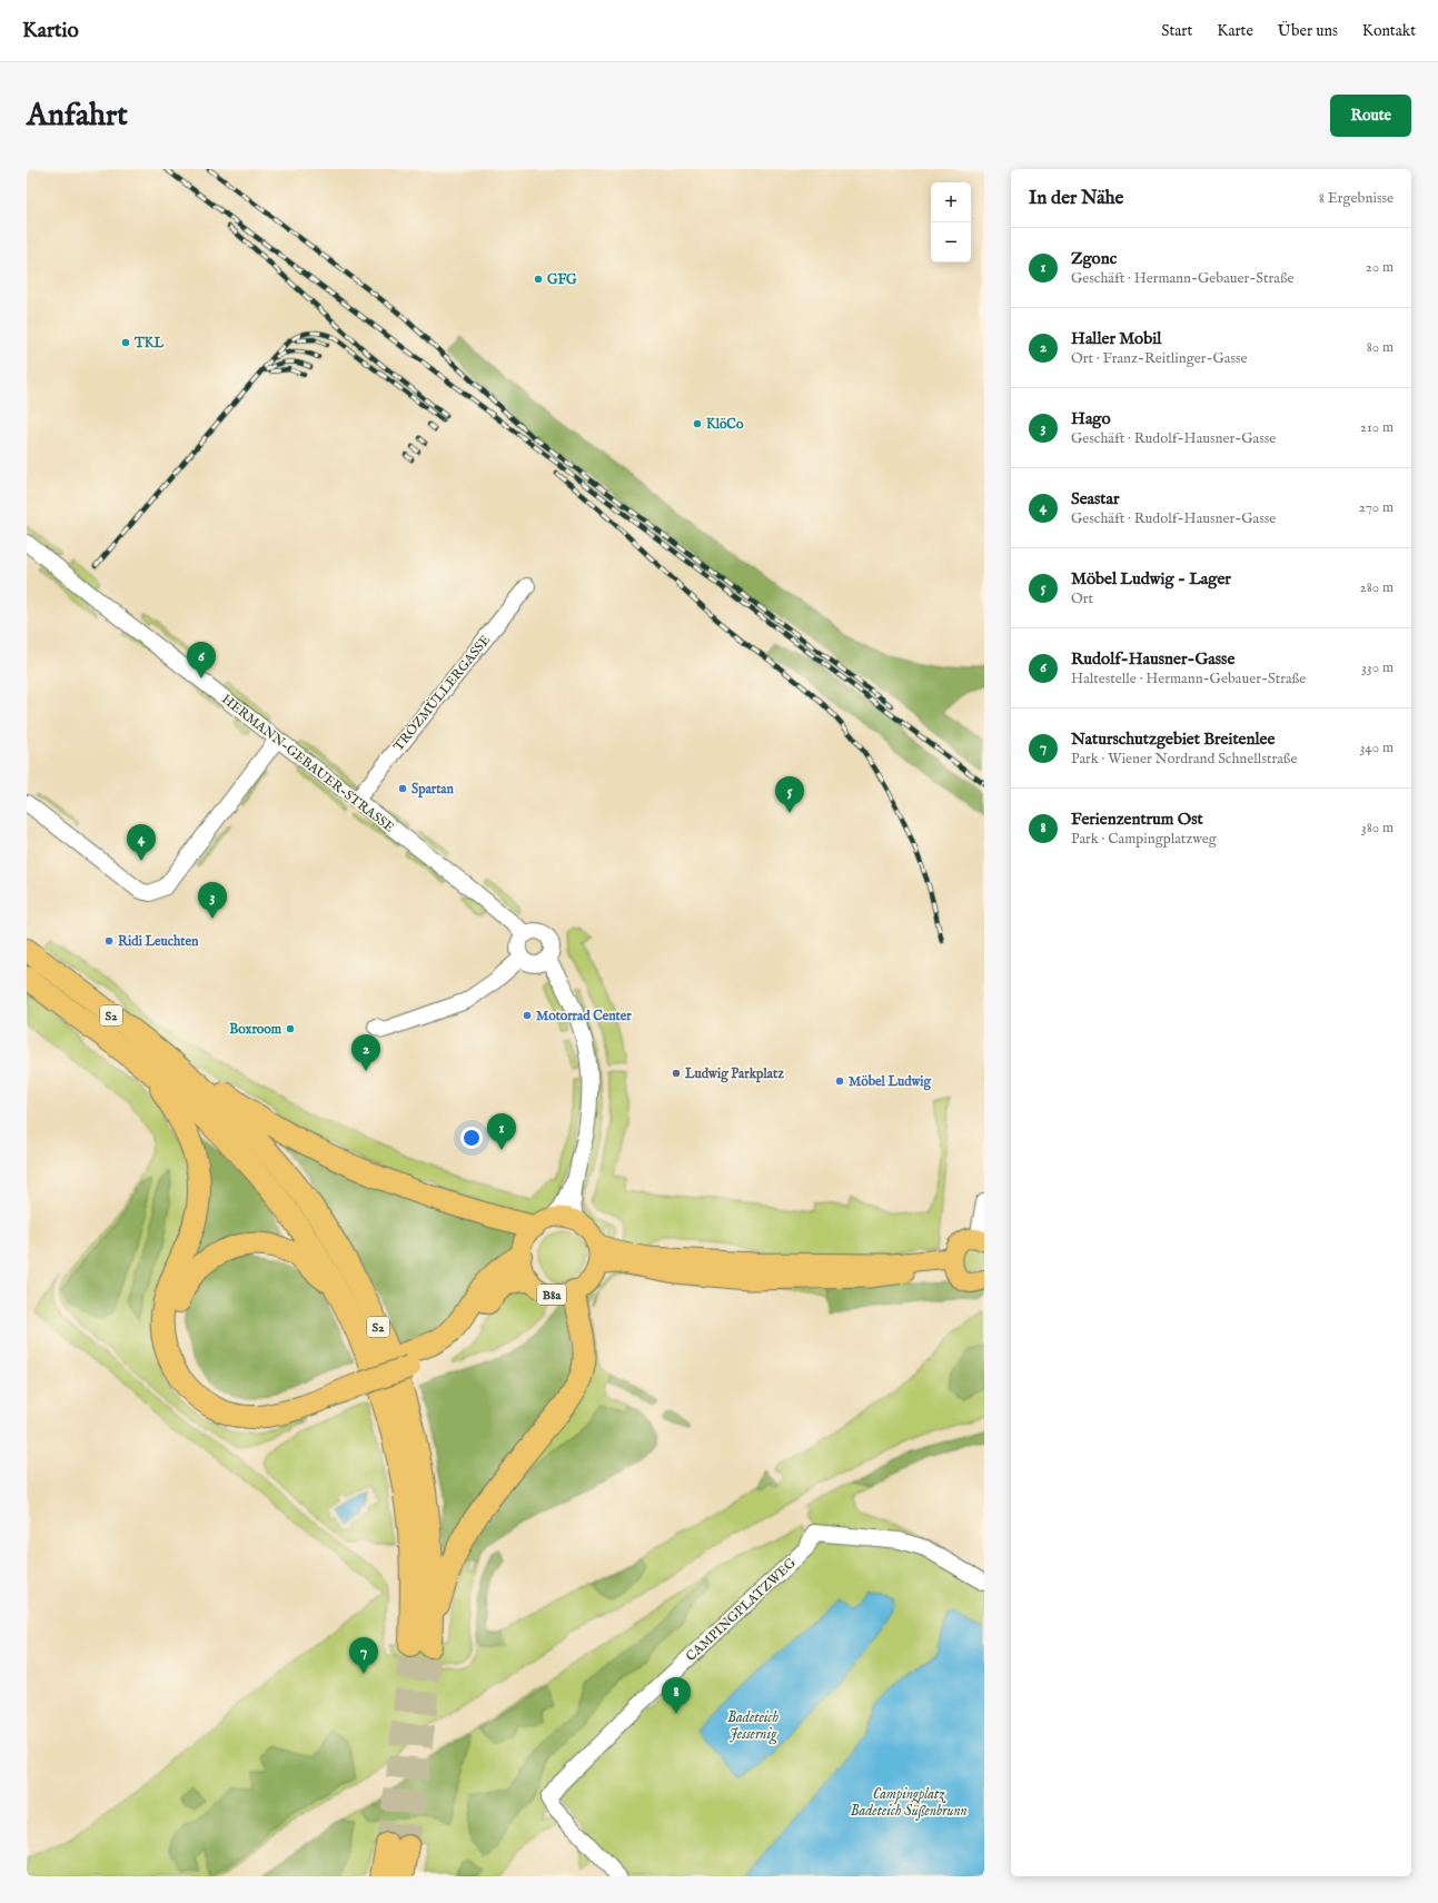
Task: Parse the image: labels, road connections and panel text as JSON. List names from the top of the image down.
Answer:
{
  "streets": {
    "highway": ["S2"],
    "main road": ["B8a"],
    "street": ["TRÖZMÜLLERGASSE", "HERMANN-GEBAUER-STRASSE", "CAMPINGPLATZWEG"]
  },
  "crossings": [
    ["TRÖZMÜLLERGASSE", "HERMANN-GEBAUER-STRASSE"]
  ],
  "water": ["Badeteich Jessernig", "Campingplatz Badeteich Süßenbrunn"],
  "places": [
    "GFG",
    "TKL",
    "KlöCo",
    "Spartan",
    "Ridi Leuchten",
    "Motorrad Center",
    "Boxroom",
    "Ludwig Parkplatz",
    "Möbel Ludwig"
  ],
  "page": {
    "header": "Kartio",
    "nav": [
      "Start",
      "Karte",
      "Über uns",
      "Kontakt"
    ],
    "buttons": "Route",
    "title": "Anfahrt",
    "heading": ["In der Nähe", "8 Ergebnisse"],
    "map_buttons": ["+", "−"],
    "list": [
      {
        "mark": "1",
        "name": "Zgonc",
        "note": "Geschäft · Hermann-Gebauer-Straße",
        "value": "20 m"
      },
      {
        "mark": "2",
        "name": "Haller Mobil",
        "note": "Ort · Franz-Reitlinger-Gasse",
        "value": "80 m"
      },
      {
        "mark": "3",
        "name": "Hago",
        "note": "Geschäft · Rudolf-Hausner-Gasse",
        "value": "210 m"
      },
      {
        "mark": "4",
        "name": "Seastar",
        "note": "Geschäft · Rudolf-Hausner-Gasse",
        "value": "270 m"
      },
      {
        "mark": "5",
        "name": "Möbel Ludwig - Lager",
        "note": "Ort",
        "value": "280 m"
      },
      {
        "mark": "6",
        "name": "Rudolf-Hausner-Gasse",
        "note": "Haltestelle · Hermann-Gebauer-Straße",
        "value": "330 m"
      },
      {
        "mark": "7",
        "name": "Naturschutzgebiet Breitenlee",
        "note": "Park · Wiener Nordrand Schnellstraße",
        "value": "340 m"
      },
      {
        "mark": "8",
        "name": "Ferienzentrum Ost",
        "note": "Park · Campingplatzweg",
        "value": "380 m"
      }
    ],
    "pins": [
      "6",
      "5",
      "4",
      "3",
      "2",
      "1",
      "7",
      "8"
    ]
  }
}
